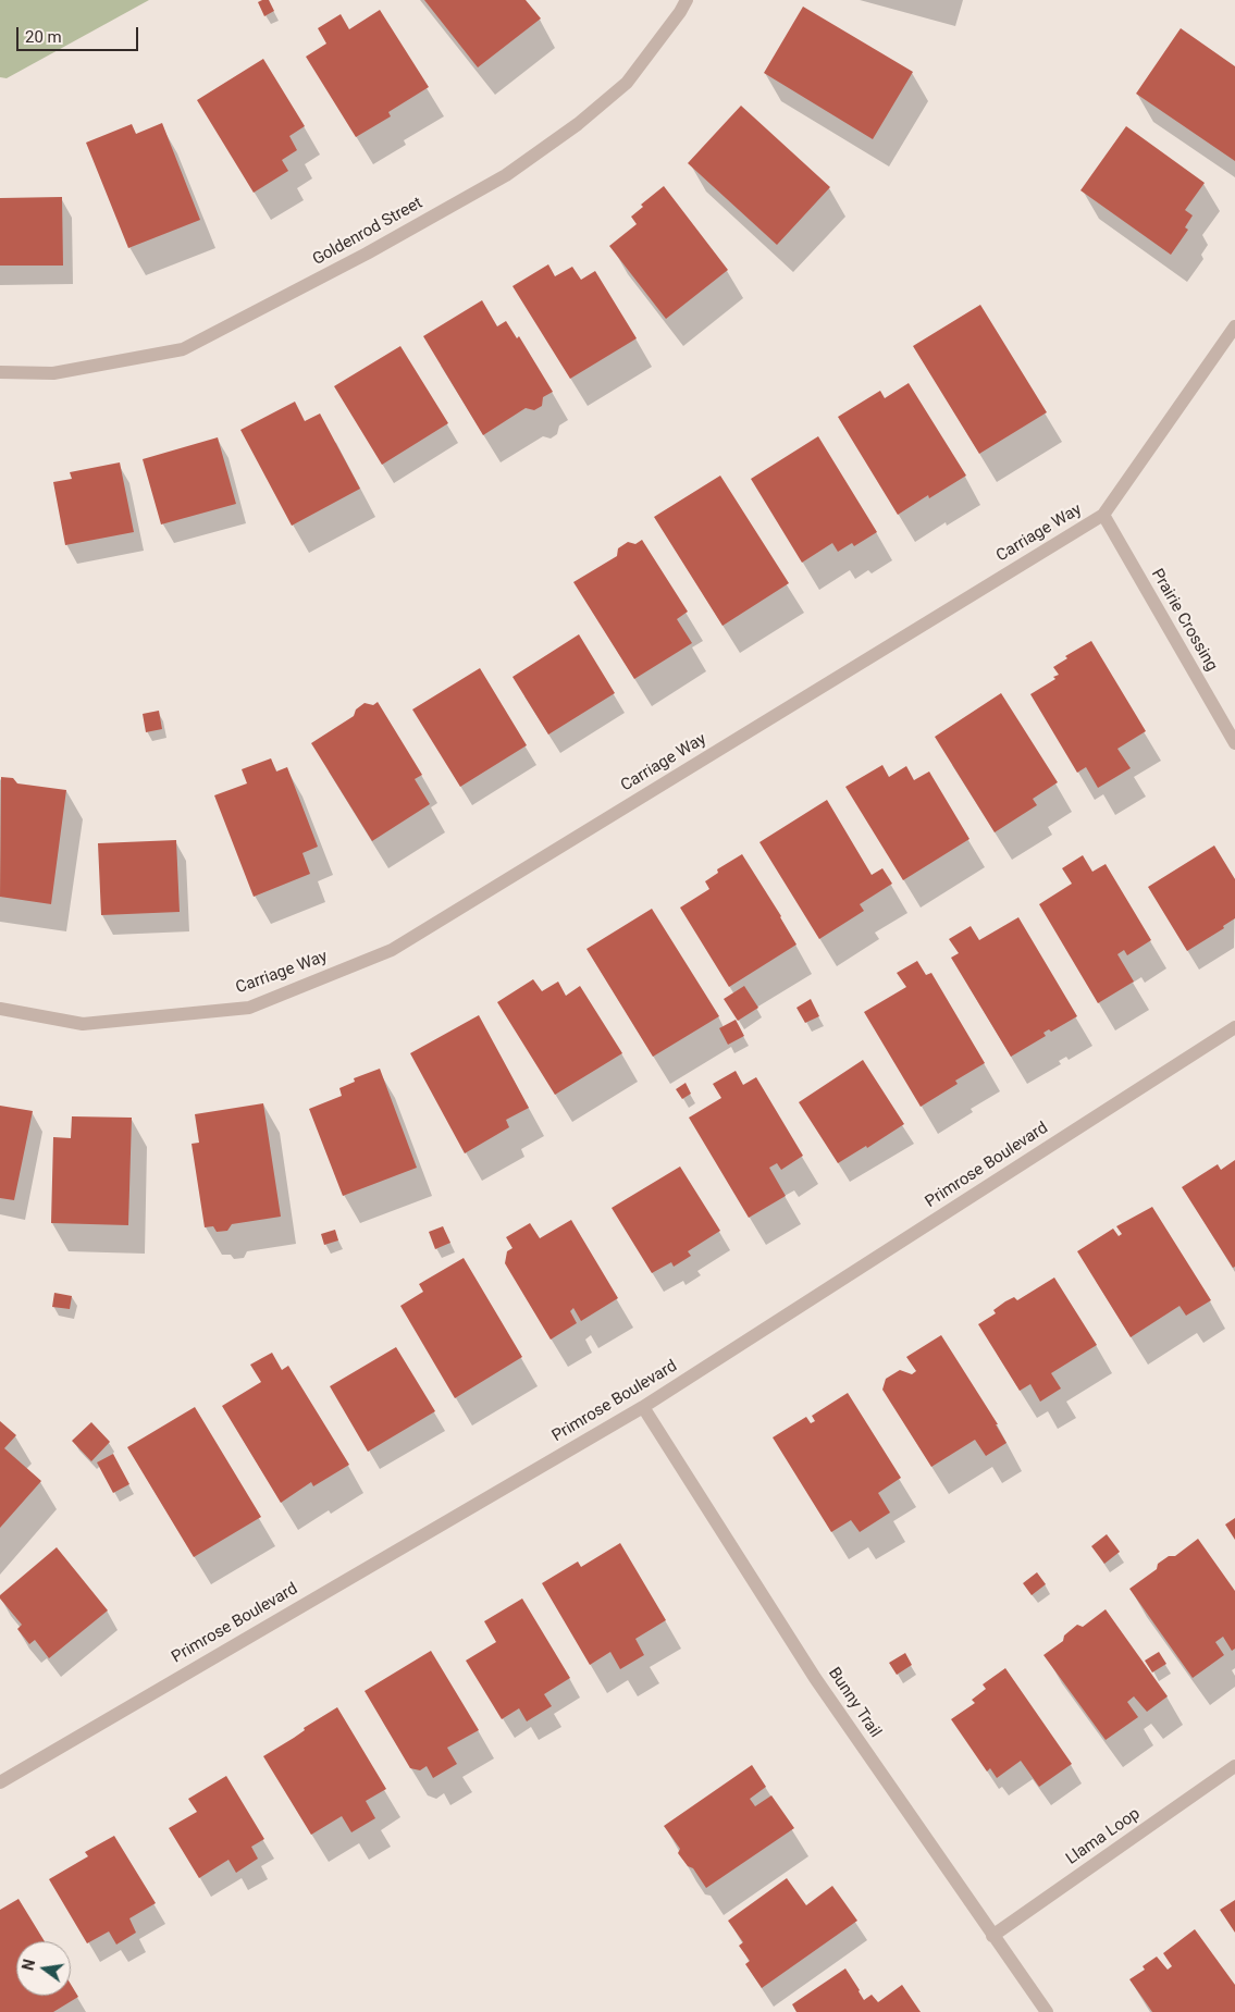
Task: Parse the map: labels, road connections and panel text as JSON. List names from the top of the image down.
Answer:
{
  "streets": {
    "street": [
      "Goldenrod Street",
      "Carriage Way",
      "Prairie Crossing",
      "Primrose Boulevard",
      "Bunny Trail",
      "Llama Loop"
    ]
  },
  "crossings": [
    ["Carriage Way", "Prairie Crossing"],
    ["Primrose Boulevard", "Bunny Trail"],
    ["Bunny Trail", "Llama Loop"]
  ],
  "scale_bar": "20 m",
  "north": "left"
}
